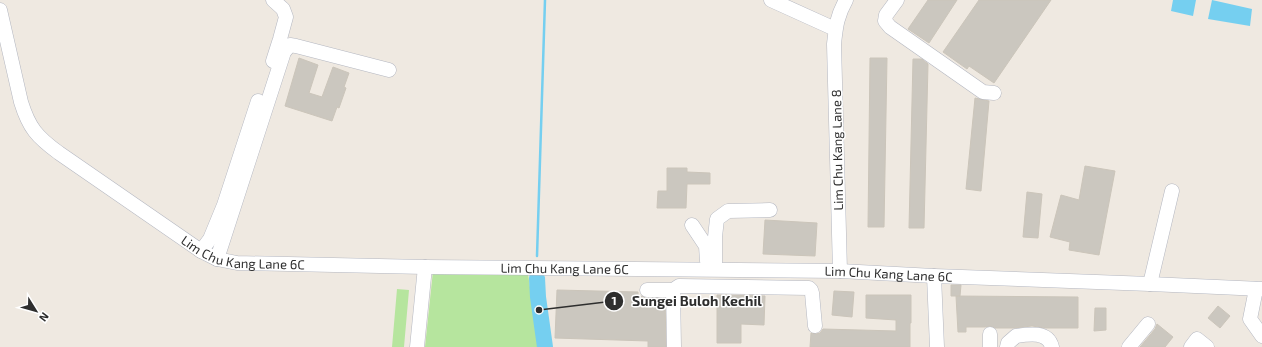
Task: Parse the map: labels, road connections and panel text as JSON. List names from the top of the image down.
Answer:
{
  "streets": {
    "street": ["Lim Chu Kang Lane 8", "Lim Chu Kang Lane 6C"]
  },
  "crossings": [
    ["Lim Chu Kang Lane 8", "Lim Chu Kang Lane 6C"]
  ],
  "places": ["Sungei Buloh Kechil"],
  "north": "bottom right"
}
